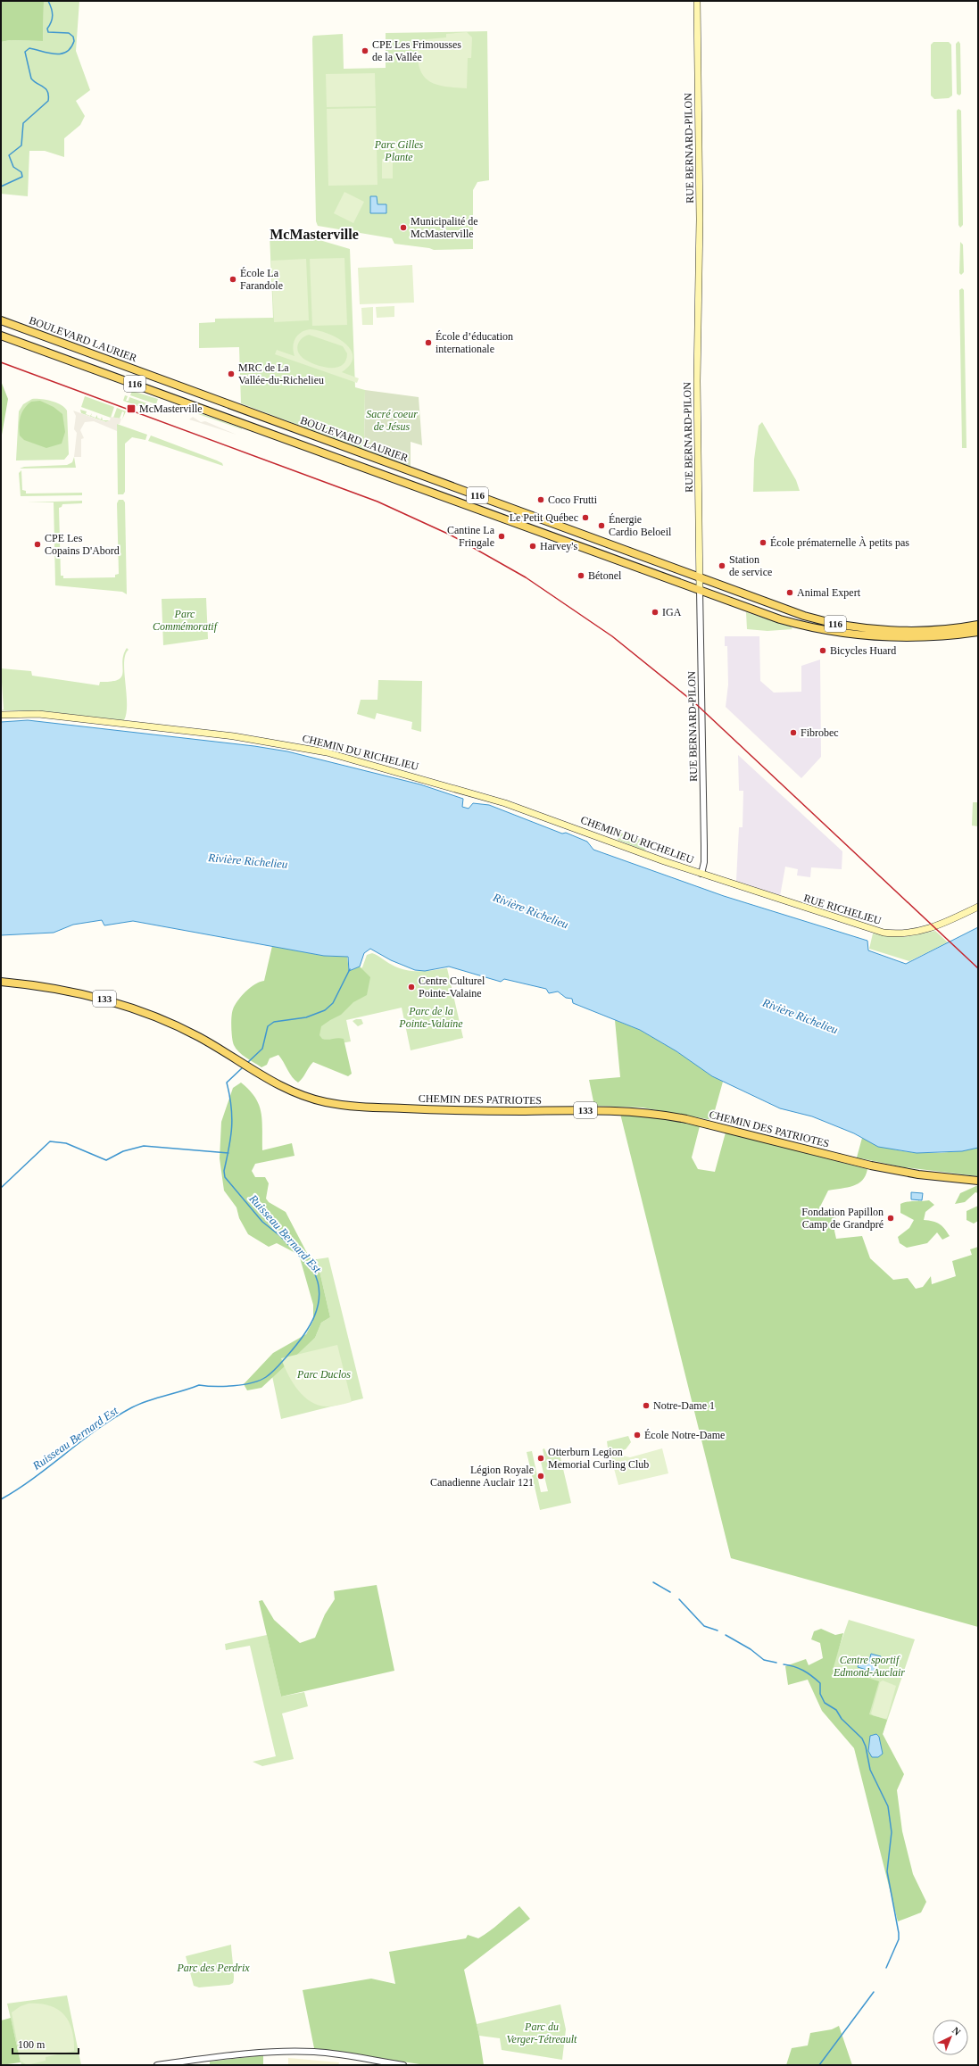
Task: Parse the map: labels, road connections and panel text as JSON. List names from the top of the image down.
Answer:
{
  "streets": {
    "main road": [
      "RUE BERNARD-PILON",
      "BOULEVARD LAURIER",
      "116",
      "CHEMIN DU RICHELIEU",
      "RUE RICHELIEU",
      "133",
      "CHEMIN DES PATRIOTES"
    ]
  },
  "crossings": [
    ["RUE BERNARD-PILON", "BOULEVARD LAURIER"],
    ["RUE BERNARD-PILON", "116"],
    ["RUE BERNARD-PILON", "CHEMIN DU RICHELIEU"],
    ["RUE BERNARD-PILON", "RUE RICHELIEU"],
    ["BOULEVARD LAURIER", "116"],
    ["CHEMIN DU RICHELIEU", "RUE RICHELIEU"]
  ],
  "districts": ["McMasterville"],
  "water": ["Rivière Richelieu", "Ruisseau Bernard Est"],
  "parks": [
    "Parc Gilles Plante",
    "Sacré coeur de Jésus",
    "Parc Commémoratif",
    "Parc de la Pointe-Valaine",
    "Parc Duclos",
    "Centre sportif Edmond-Auclair",
    "Parc des Perdrix",
    "Parc du Verger-Tétreault"
  ],
  "places": {
    "other": [
      "CPE Les Frimousses de la Vallée",
      "Municipalité de McMasterville",
      "École La Farandole",
      "École d’éducation internationale",
      "MRC de La Vallée-du-Richelieu",
      "Coco Frutti",
      "Le Petit Québec",
      "Énergie Cardio Beloeil",
      "Cantine La Fringale",
      "École prématernelle À petits pas",
      "CPE Les Copains D'Abord",
      "Harvey's",
      "Station de service",
      "Bétonel",
      "Animal Expert",
      "IGA",
      "Bicycles Huard",
      "Fibrobec",
      "Centre Culturel Pointe-Valaine",
      "Fondation Papillon Camp de Grandpré",
      "Notre-Dame 1",
      "École Notre-Dame",
      "Otterburn Legion Memorial Curling Club",
      "Légion Royale Canadienne Auclair 121"
    ],
    "transit": ["McMasterville"]
  },
  "scale_bar": "100 m",
  "north": "top right"
}
